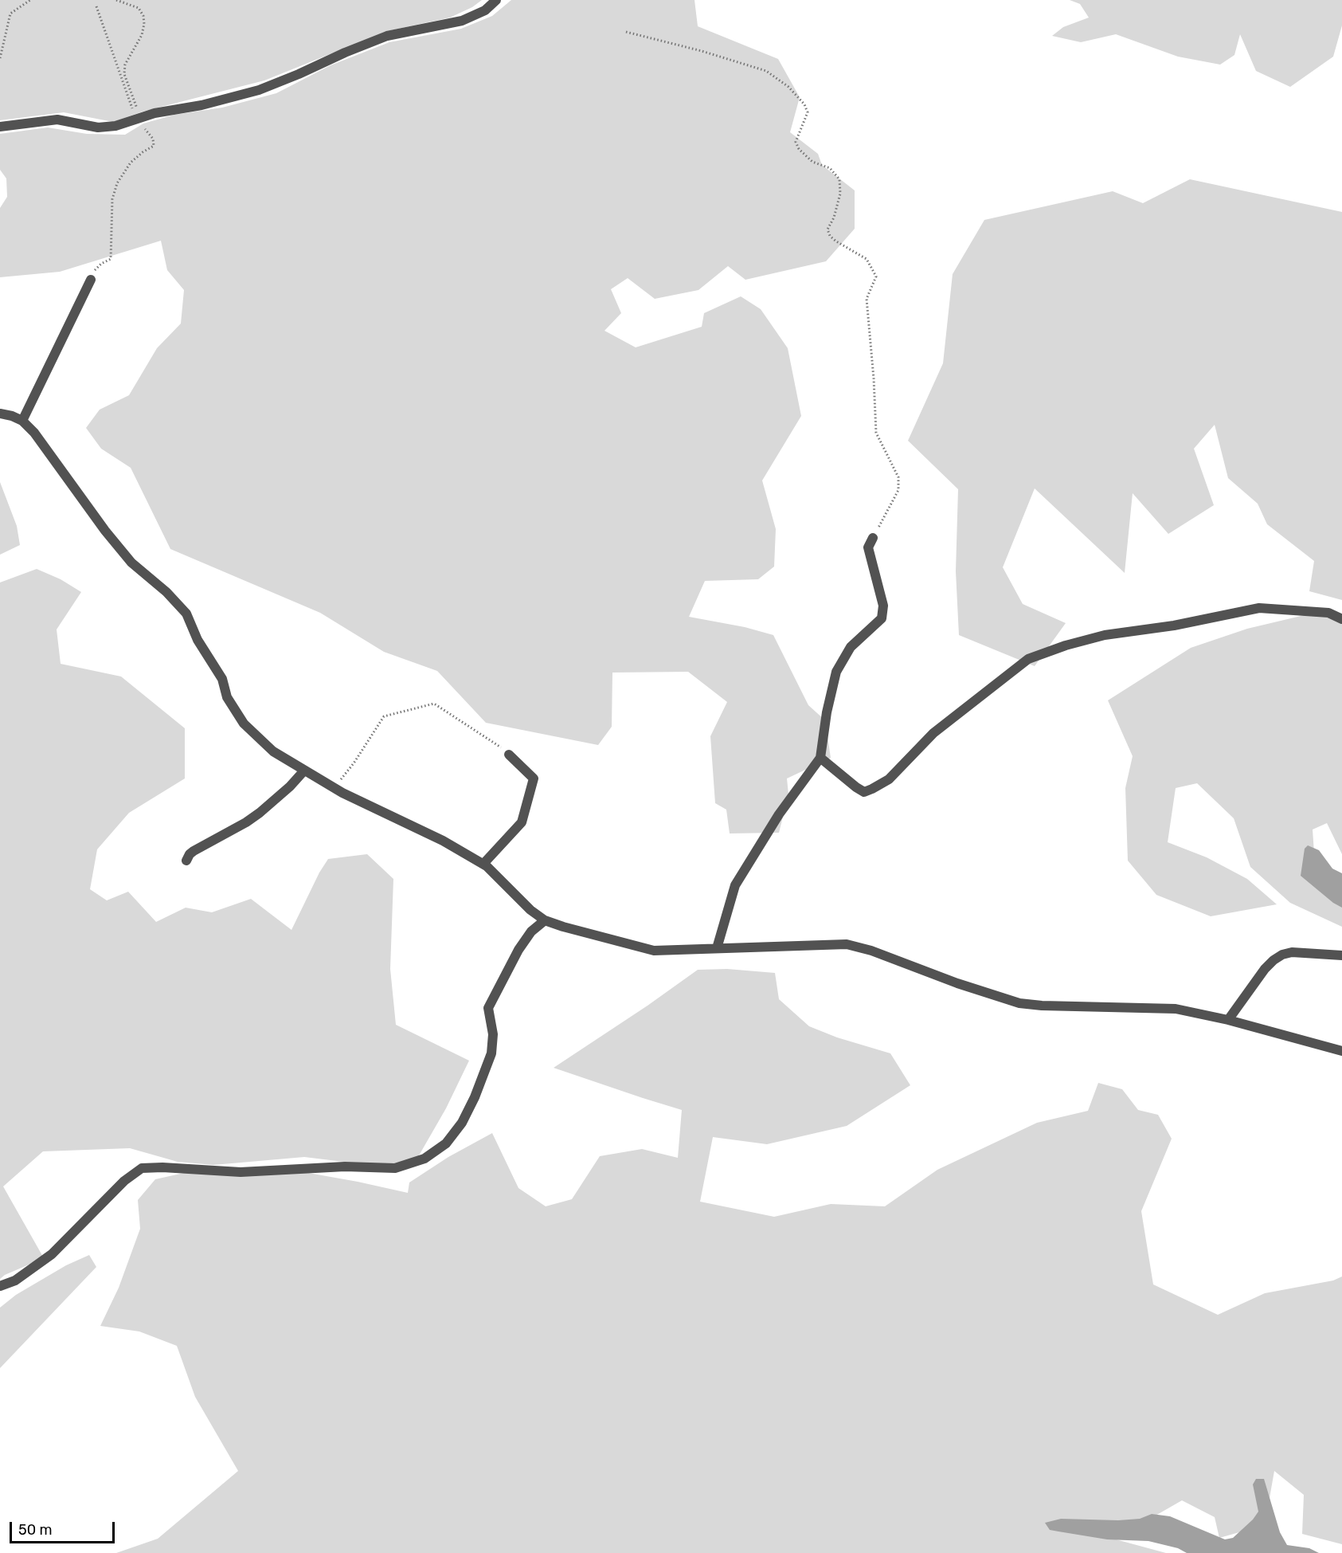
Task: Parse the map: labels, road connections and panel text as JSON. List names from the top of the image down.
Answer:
{
  "scale_bar": "50 m"
}
